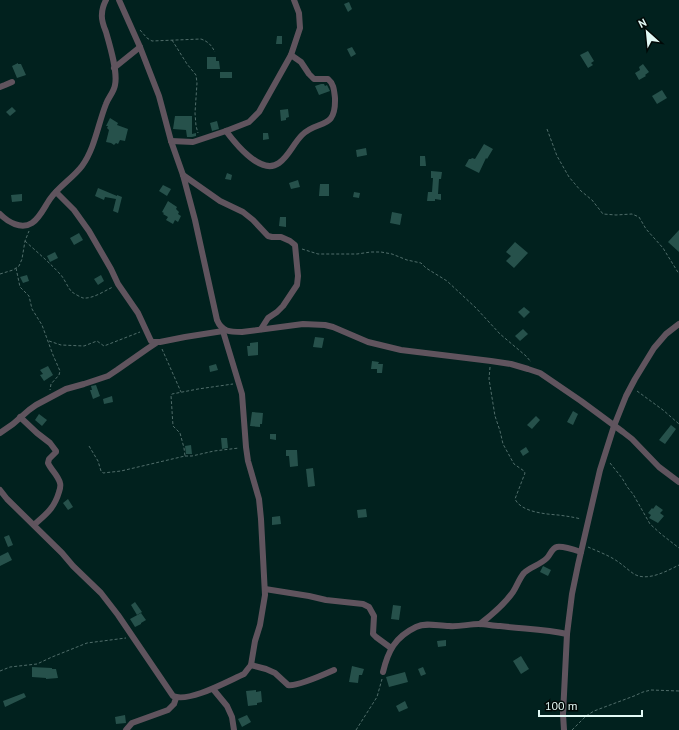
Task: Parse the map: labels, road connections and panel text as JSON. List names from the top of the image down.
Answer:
{
  "scale_bar": "100 m",
  "north": "top left"
}
